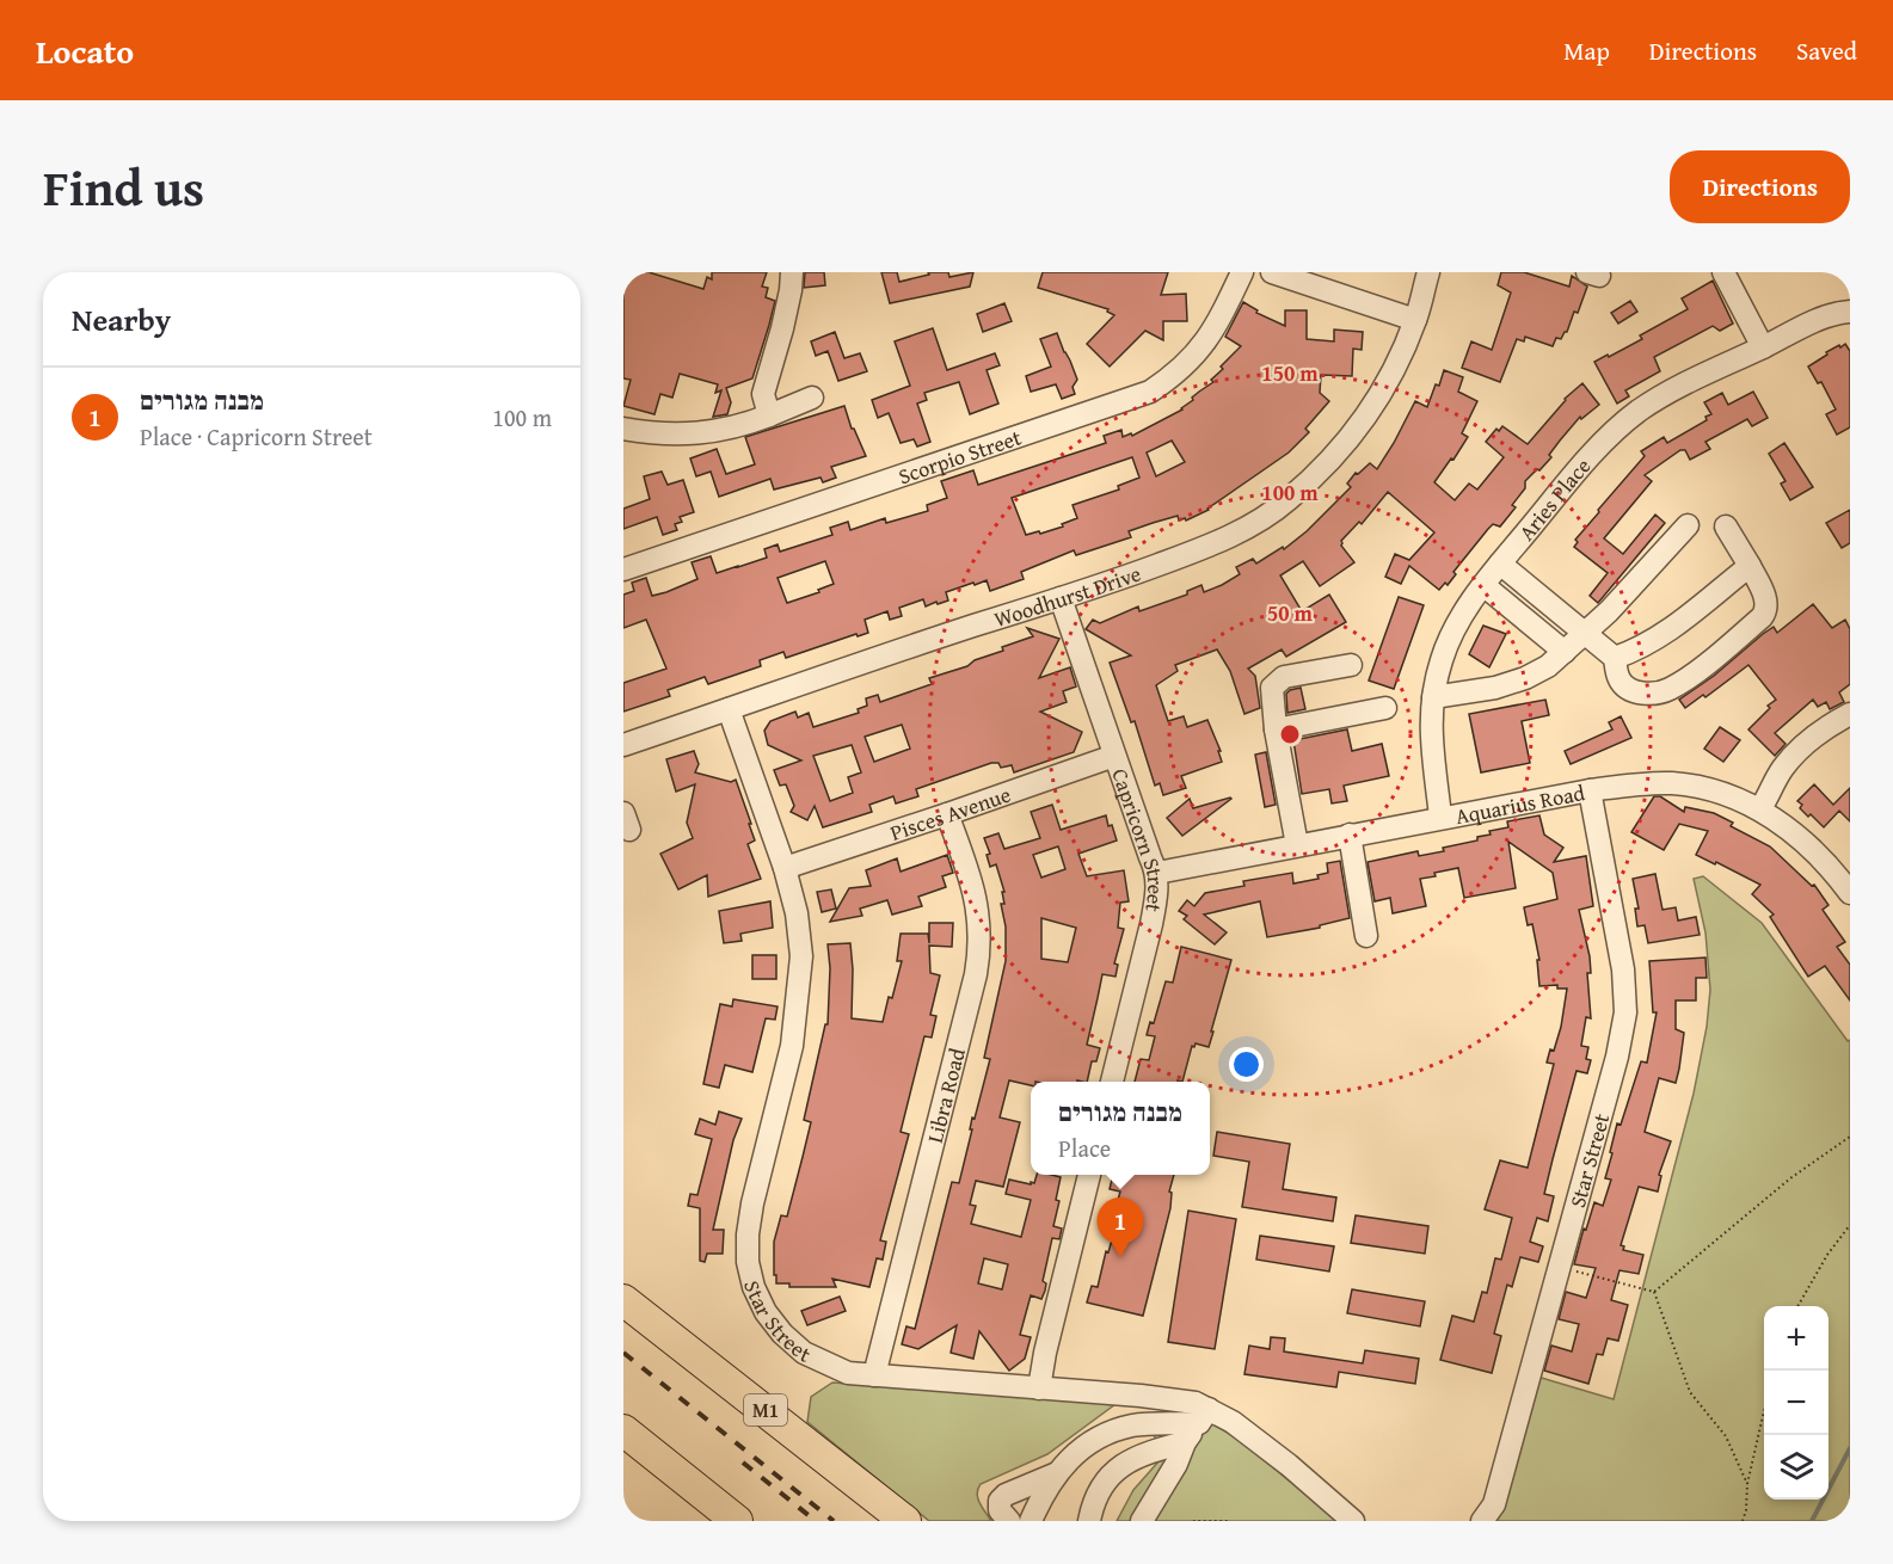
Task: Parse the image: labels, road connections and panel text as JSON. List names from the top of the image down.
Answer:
{
  "streets": {
    "highway": ["M1"],
    "street": [
      "Scorpio Street",
      "Aries Place",
      "Woodhurst Drive",
      "Aquarius Road",
      "Pisces Avenue",
      "Capricorn Street",
      "Libra Road",
      "Star Street"
    ]
  },
  "crossings": [
    ["Aries Place", "Aquarius Road"],
    ["Woodhurst Drive", "Capricorn Street"],
    ["Woodhurst Drive", "Star Street"],
    ["Aquarius Road", "Capricorn Street"],
    ["Aquarius Road", "Star Street"],
    ["Pisces Avenue", "Capricorn Street"],
    ["Pisces Avenue", "Libra Road"],
    ["Pisces Avenue", "Star Street"],
    ["Libra Road", "Star Street"]
  ],
  "page": {
    "header": "Locato",
    "nav": ["Map", "Directions", "Saved"],
    "title": "Find us",
    "buttons": "Directions",
    "heading": "Nearby",
    "list": [
      {
        "mark": "1",
        "name": "מבנה מגורים",
        "note": "Place · Capricorn Street",
        "value": "100 m"
      }
    ],
    "popup": ["מבנה מגורים", "Place"],
    "pins": "1",
    "map_buttons": ["+", "−"]
  },
  "rings": ["150 m", "100 m", "50 m"]
}
